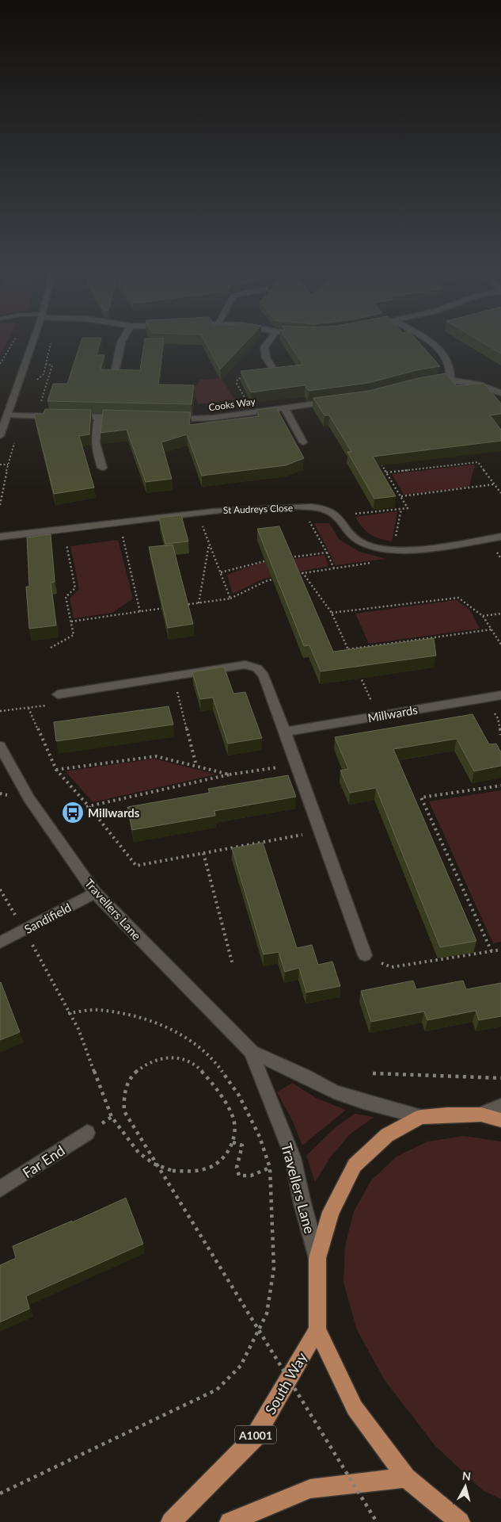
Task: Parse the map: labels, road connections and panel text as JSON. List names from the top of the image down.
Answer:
{
  "streets": {
    "main road": ["South Way", "A1001"],
    "street": [
      "Cooks Way",
      "St Audreys Close",
      "Millwards",
      "Travellers Lane",
      "Sandifield",
      "Far End"
    ]
  },
  "crossings": [
    ["Travellers Lane", "Sandifield"]
  ],
  "places": {
    "bus stop": ["Millwards"]
  },
  "north": "top"
}
